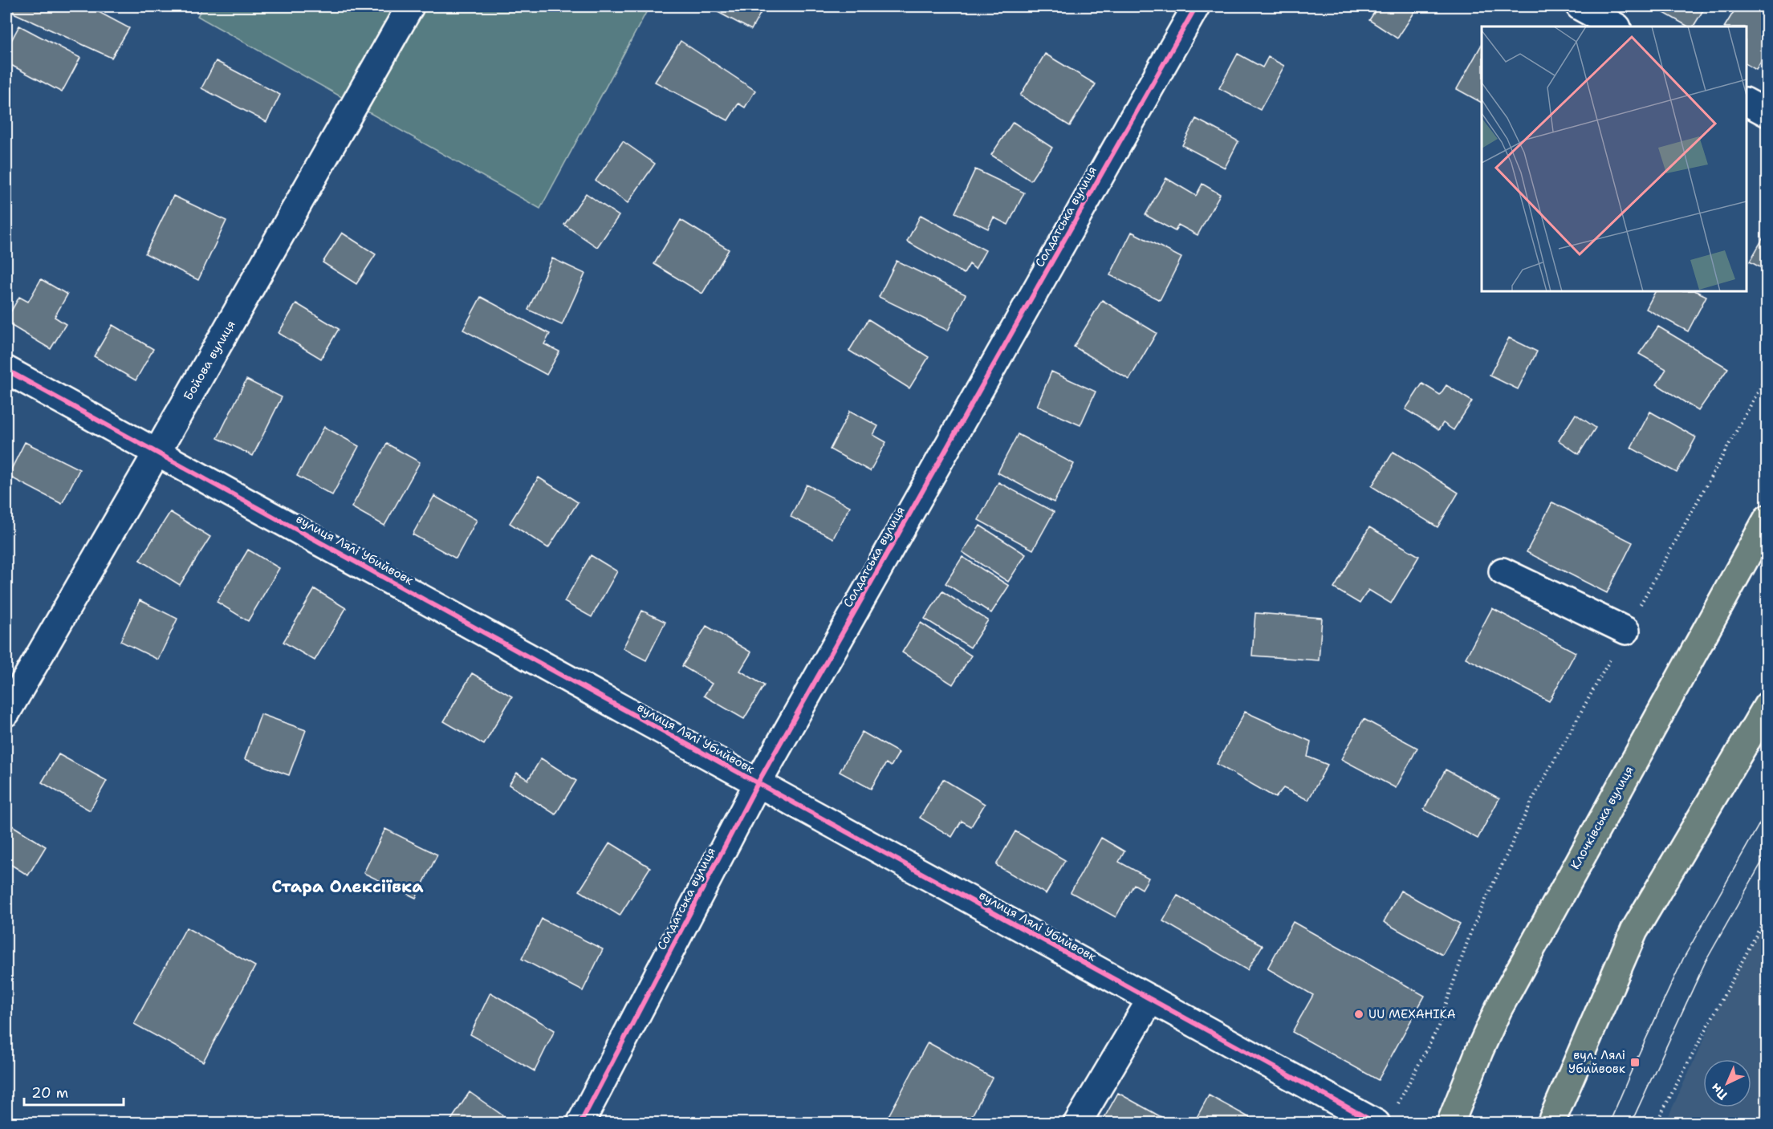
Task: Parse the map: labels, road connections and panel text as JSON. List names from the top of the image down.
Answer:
{
  "streets": {
    "main road": ["Клочківська вулиця"],
    "street": ["Солдатська вулиця", "Бойова вулиця", "вулиця Лялі Убийвовк"]
  },
  "crossings": [
    ["Солдатська вулиця", "вулиця Лялі Убийвовк"],
    ["Бойова вулиця", "вулиця Лялі Убийвовк"]
  ],
  "districts": ["Стара Олексіївка"],
  "places": {
    "other": ["UU МЕХАНІКА"],
    "transit": ["вул. Лялі Убийвовк"]
  },
  "scale_bar": "20 m",
  "north": "bottom left"
}
